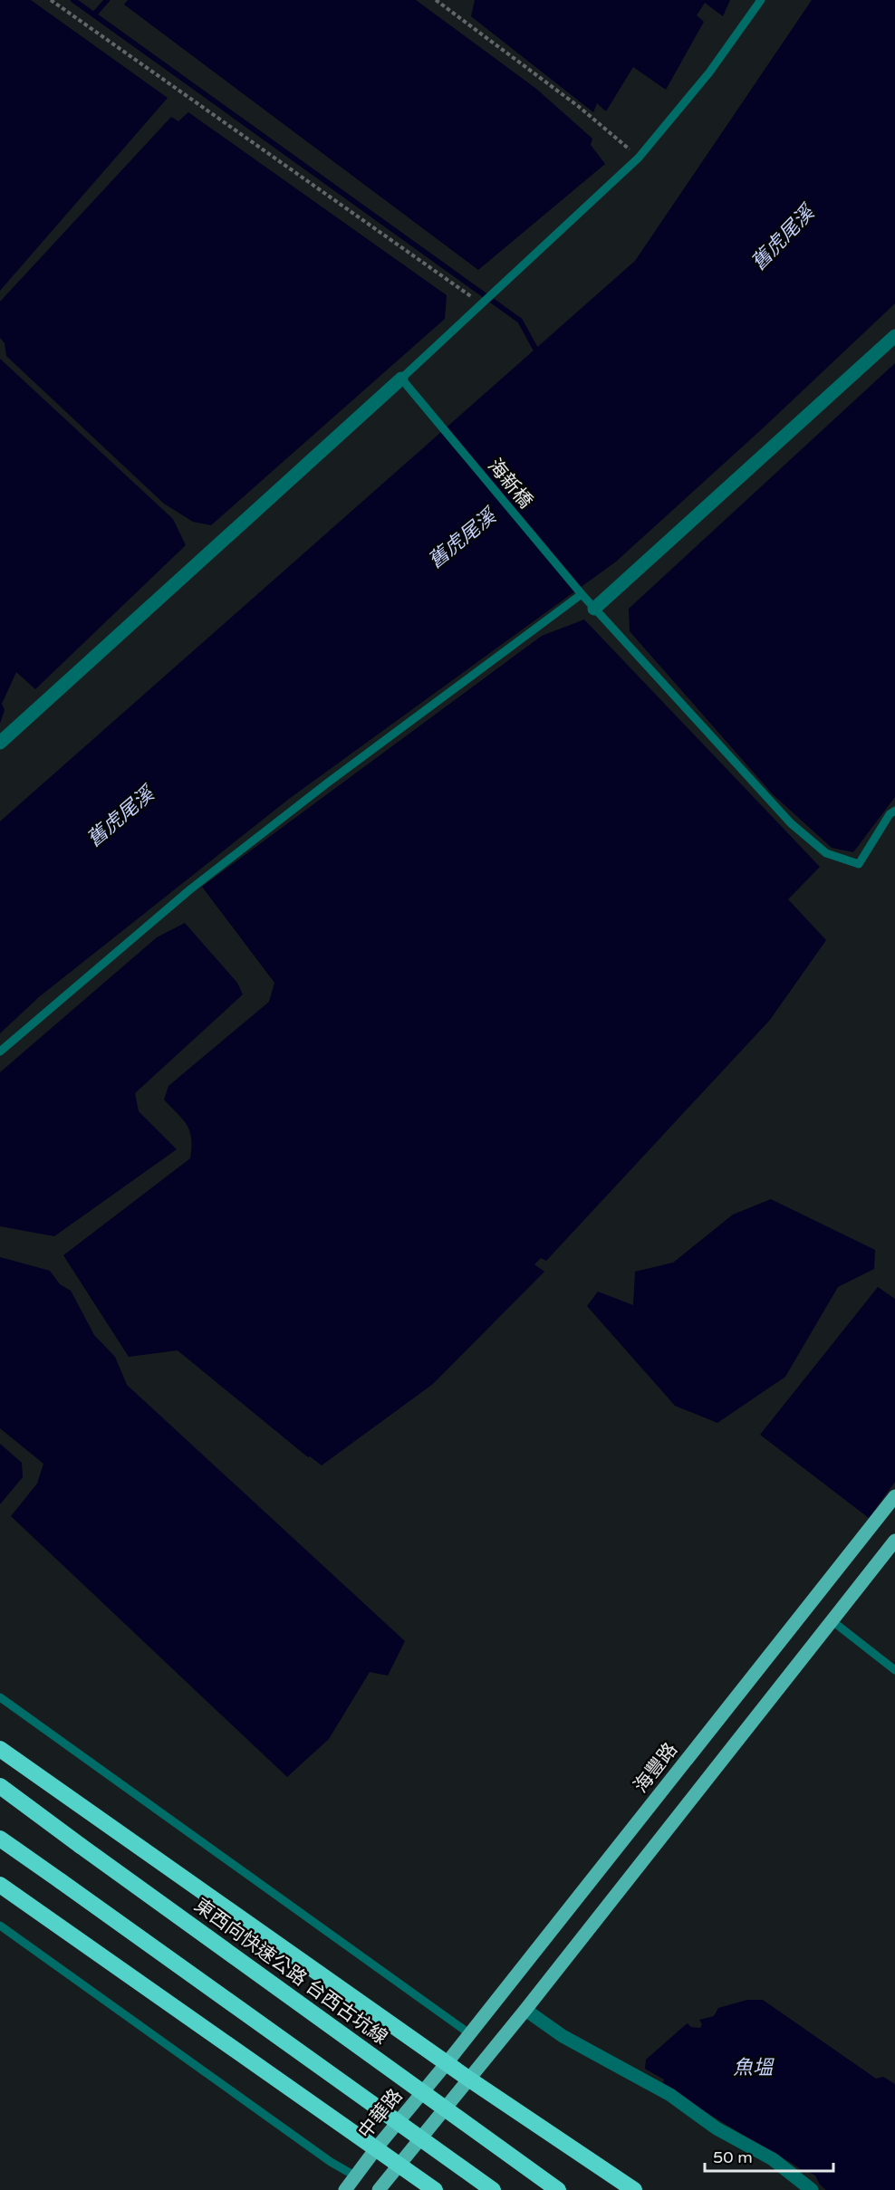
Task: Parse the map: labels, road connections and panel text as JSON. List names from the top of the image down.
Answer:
{
  "streets": {
    "highway": ["東西向快速公路 台西古坑線"],
    "main road": ["海豐路", "中華路"],
    "lane": ["海新橋"]
  },
  "crossings": [
    ["海豐路", "中華路"]
  ],
  "water": ["舊虎尾溪", "魚塭"],
  "scale_bar": "50 m"
}
